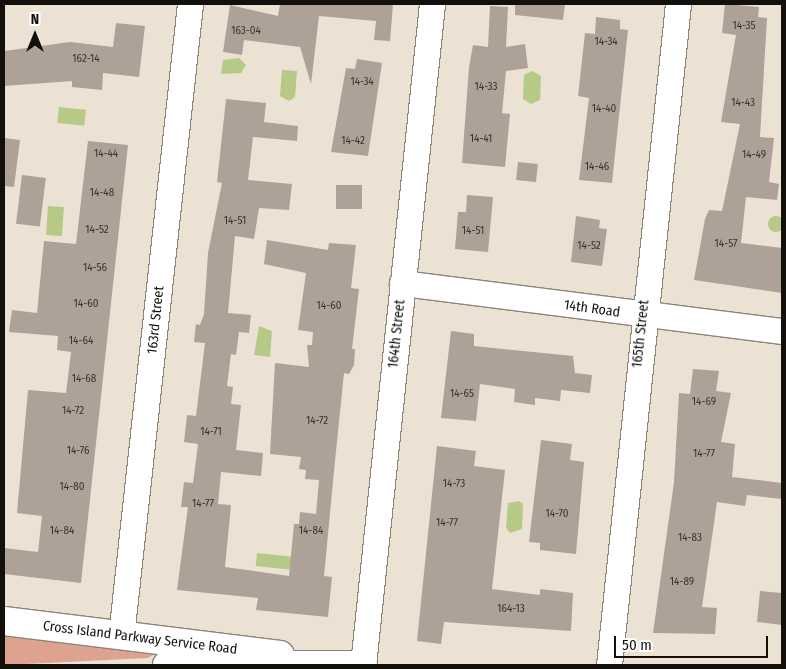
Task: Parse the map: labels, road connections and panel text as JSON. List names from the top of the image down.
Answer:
{
  "streets": {
    "main road": ["Cross Island Parkway Service Road"],
    "street": [
      "14th Road",
      "163rd Street",
      "164th Street",
      "165th Street"
    ]
  },
  "crossings": [
    ["14th Road", "164th Street"],
    ["14th Road", "165th Street"],
    ["163rd Street", "Cross Island Parkway Service Road"],
    ["164th Street", "Cross Island Parkway Service Road"]
  ],
  "house_numbers": [
    "14-35",
    "163-04",
    "14-34",
    "162-14",
    "14-34",
    "14-33",
    "14-43",
    "14-40",
    "14-41",
    "14-42",
    "14-44",
    "14-49",
    "14-46",
    "14-48",
    "14-51",
    "14-52",
    "14-51",
    "14-57",
    "14-52",
    "14-56",
    "14-60",
    "14-60",
    "14-64",
    "14-68",
    "14-65",
    "14-69",
    "14-72",
    "14-72",
    "14-71",
    "14-76",
    "14-77",
    "14-73",
    "14-80",
    "14-77",
    "14-70",
    "14-77",
    "14-84",
    "14-84",
    "14-83",
    "14-89",
    "164-13"
  ],
  "scale_bar": "50 m",
  "north": "top"
}
